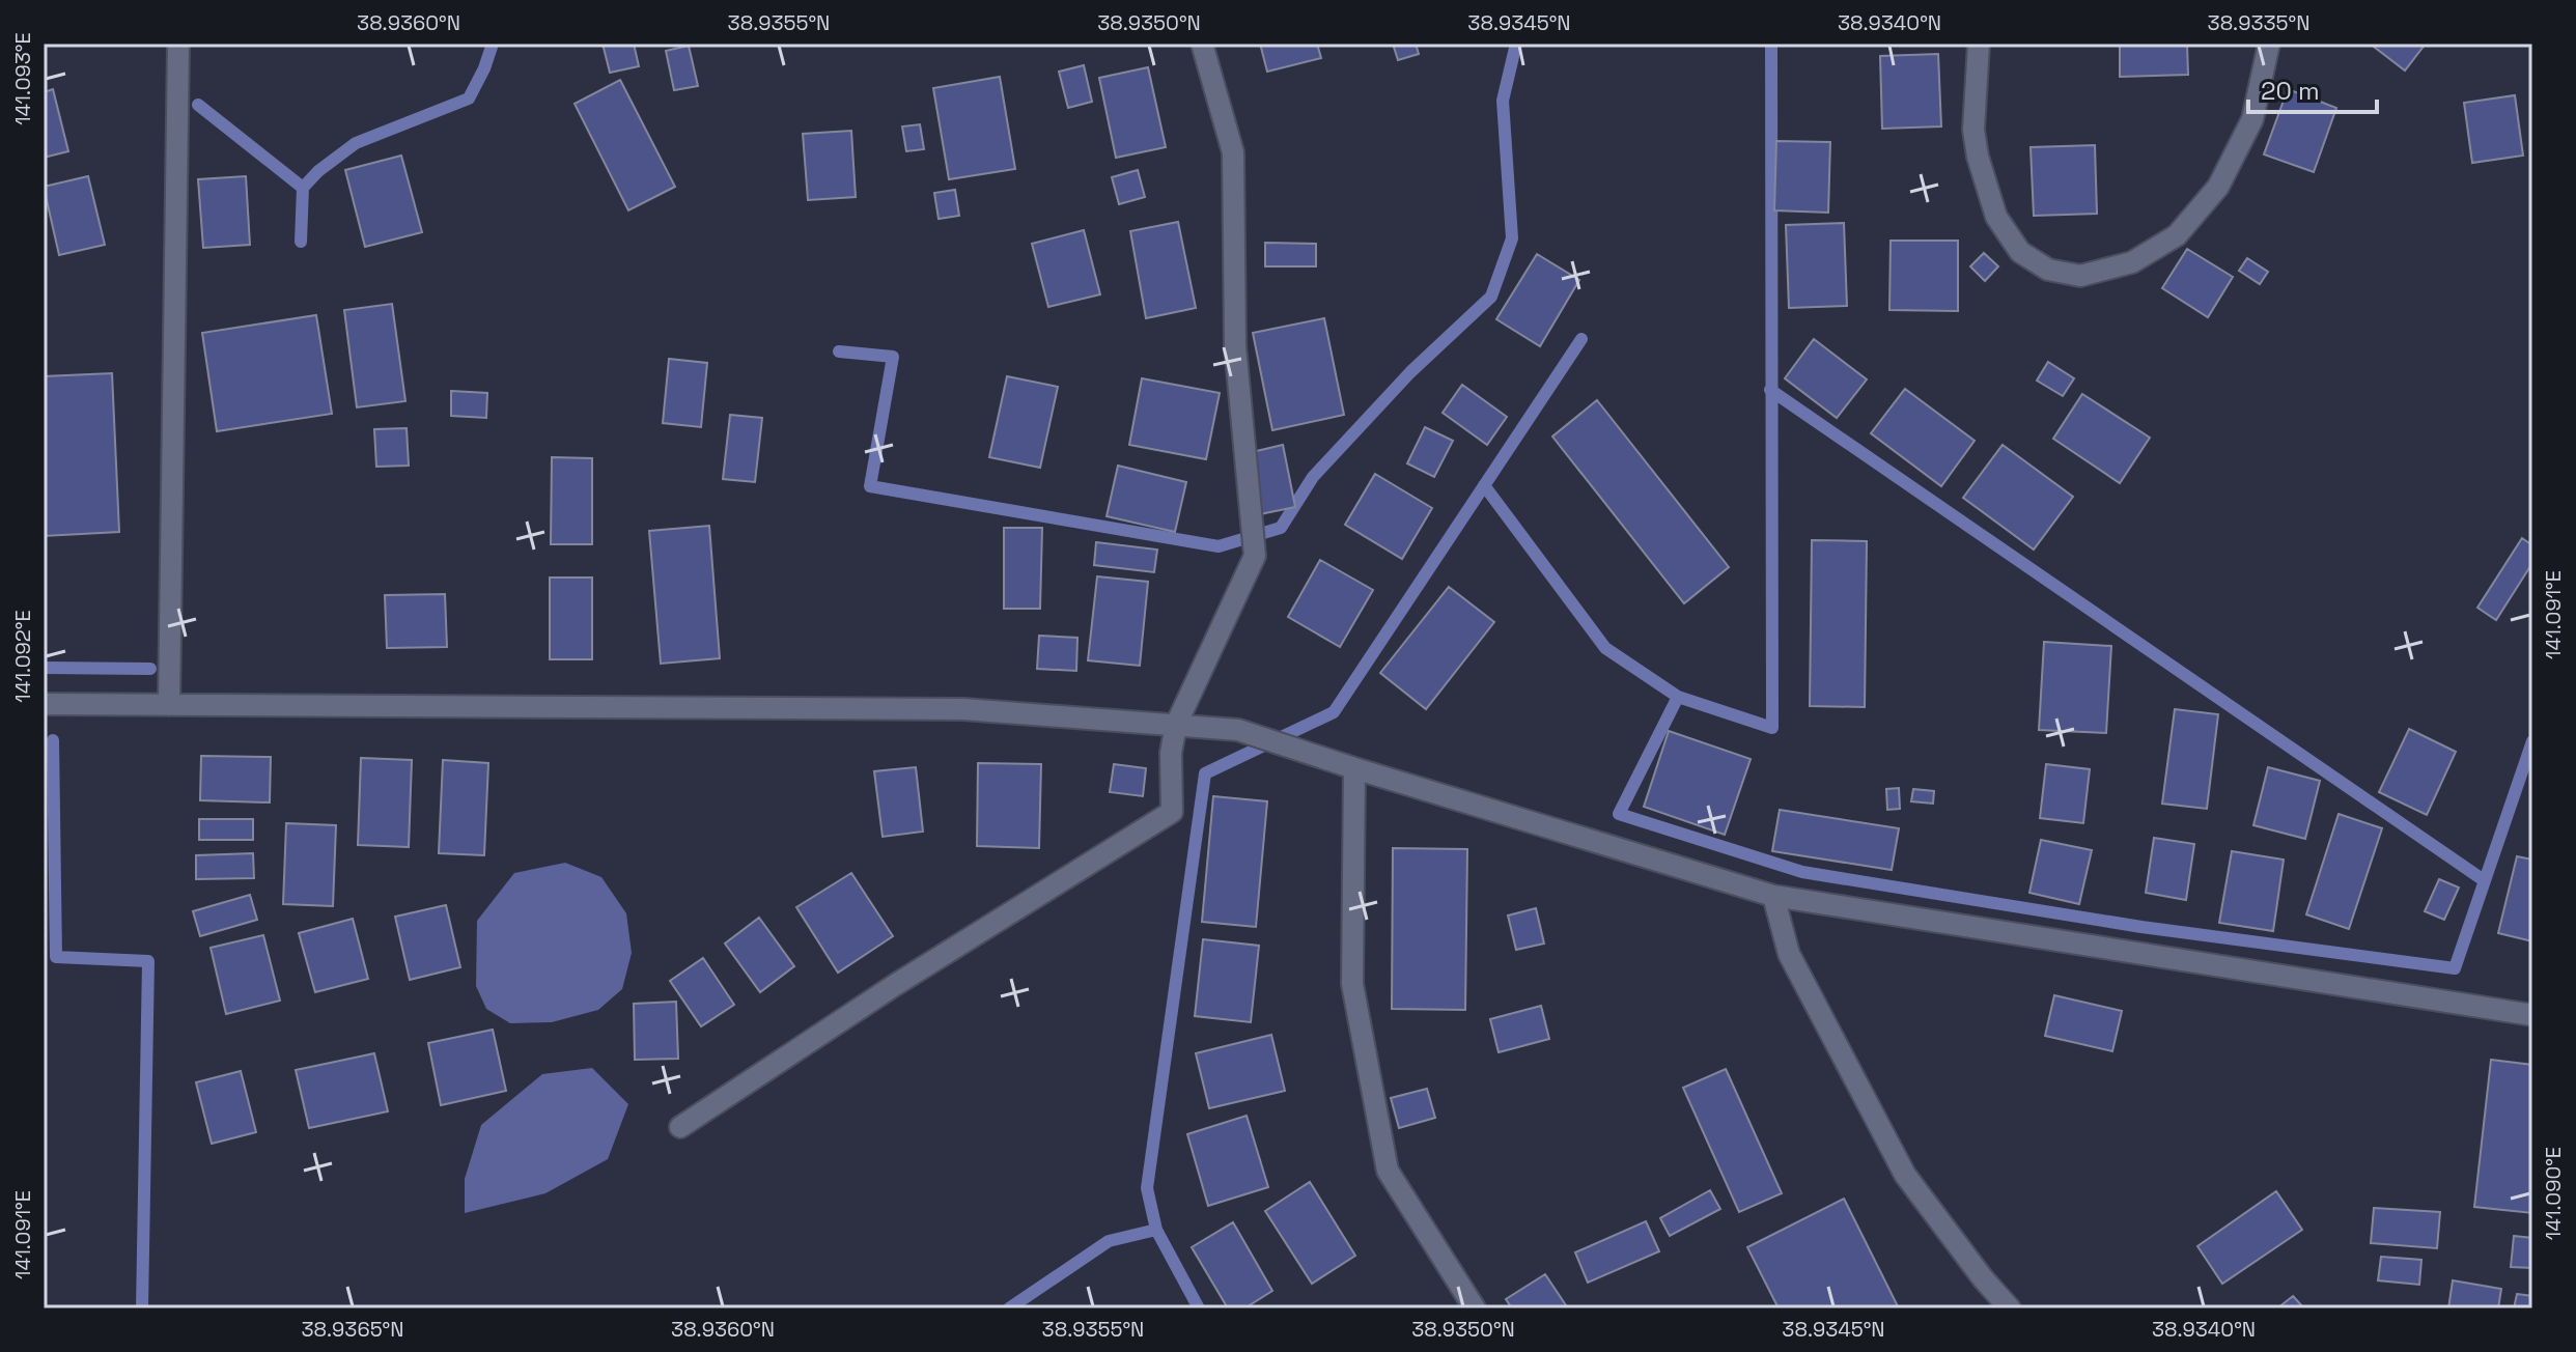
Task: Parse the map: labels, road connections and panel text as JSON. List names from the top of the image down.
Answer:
{
  "scale_bar": "20 m",
  "coordinates": [
    "38.9360°N",
    "38.9355°N",
    "38.9350°N",
    "38.9345°N",
    "38.9340°N",
    "38.9335°N",
    "141.093°E",
    "141.091°E",
    "141.092°E",
    "141.090°E",
    "38.9365°N"
  ]
}
